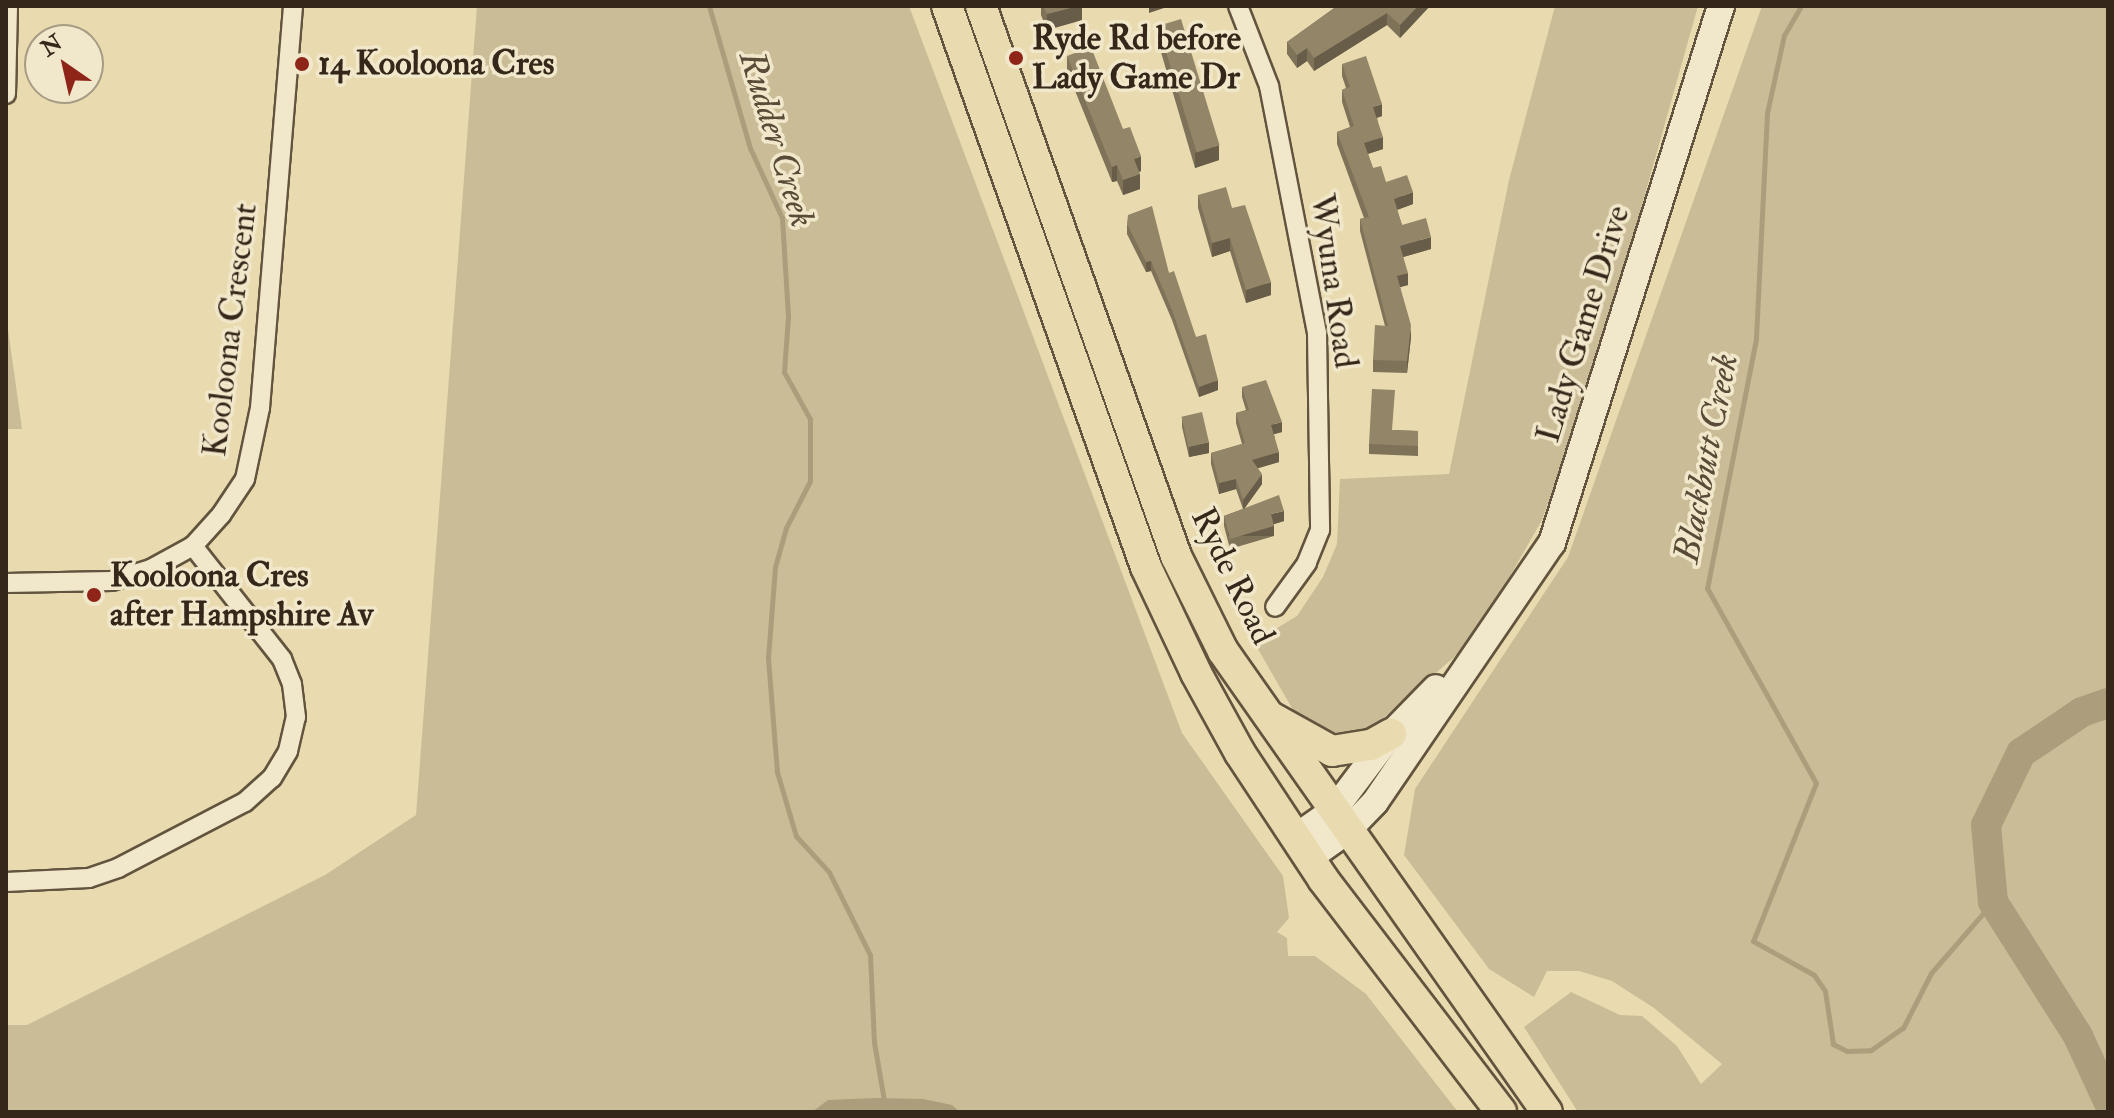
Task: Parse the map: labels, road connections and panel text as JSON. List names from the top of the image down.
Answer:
{
  "streets": {
    "highway": ["Ryde Road"],
    "main road": ["Lady Game Drive"],
    "street": ["Wyuna Road", "Kooloona Crescent"]
  },
  "crossings": [
    ["Lady Game Drive", "Ryde Road"]
  ],
  "water": ["Rudder Creek", "Blackbutt Creek"],
  "places": ["Ryde Rd before Lady Game Dr", "14 Kooloona Cres", "Kooloona Cres after Hampshire Av"],
  "north": "top left"
}
